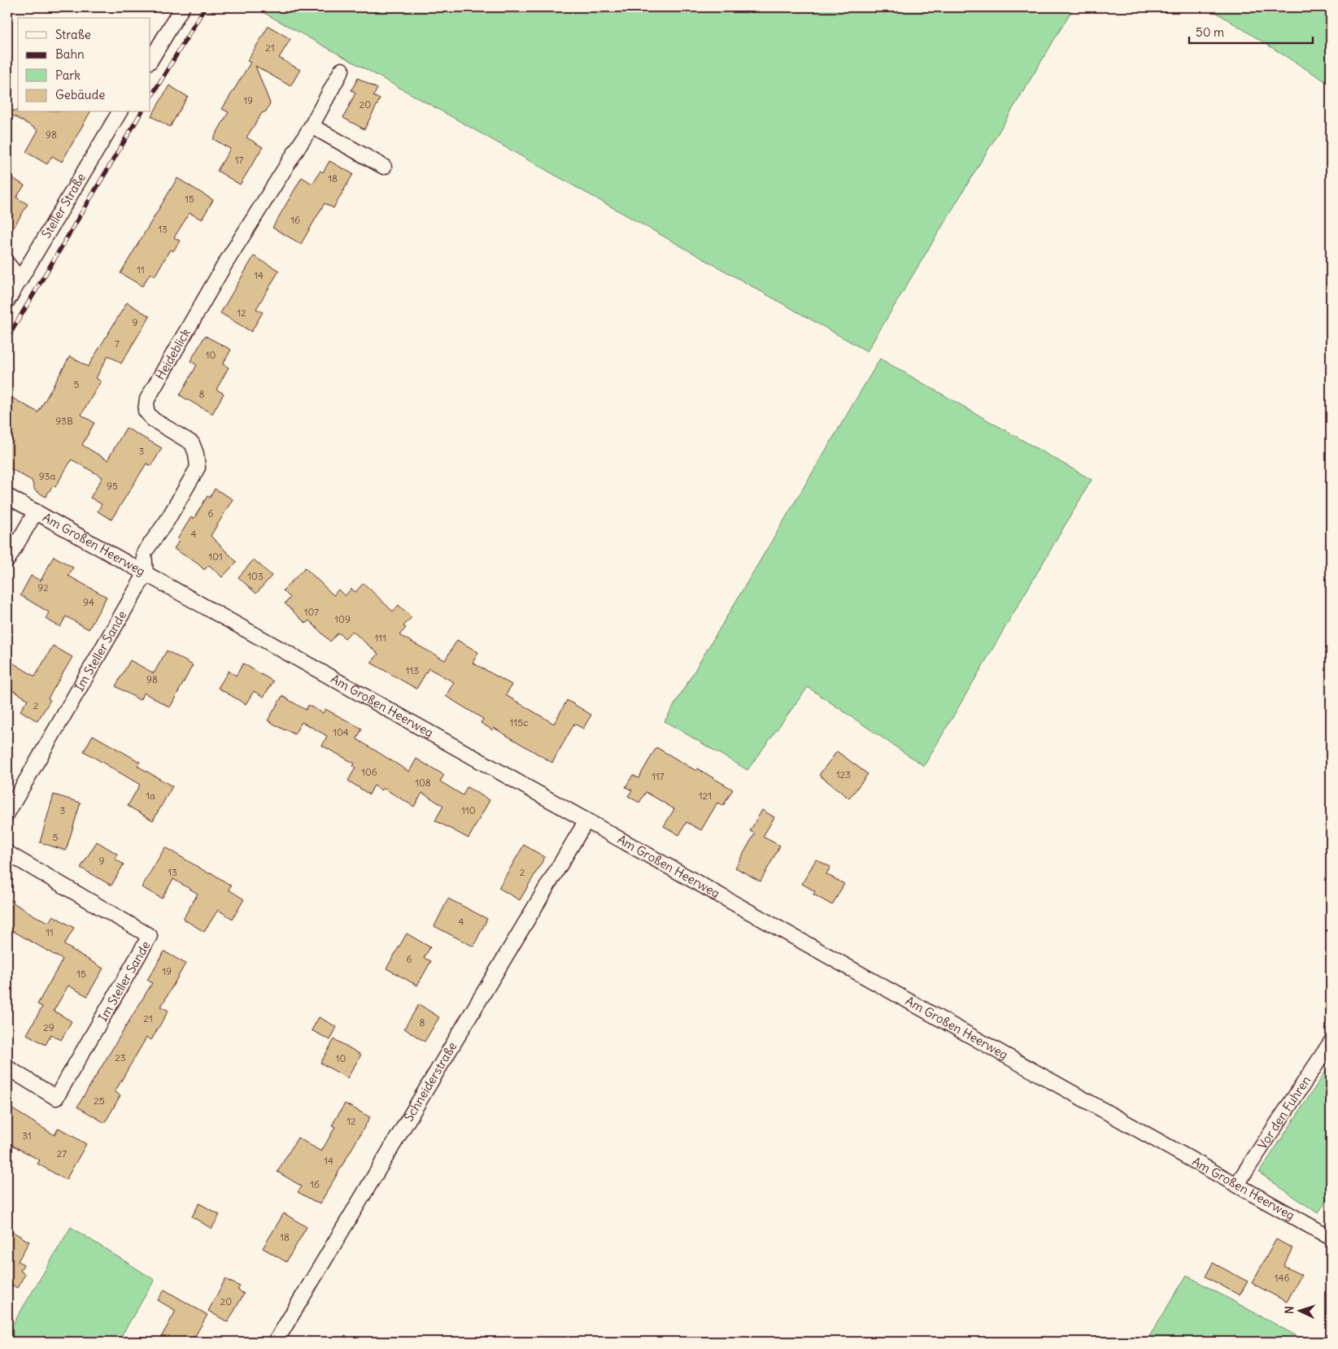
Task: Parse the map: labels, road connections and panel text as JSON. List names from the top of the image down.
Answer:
{
  "streets": {
    "street": [
      "Steller Straße",
      "Heideblick",
      "Am Großen Heerweg",
      "Im Steller Sande",
      "Schneiderstraße",
      "Vor den Fuhren"
    ]
  },
  "crossings": [
    ["Heideblick", "Am Großen Heerweg"],
    ["Heideblick", "Im Steller Sande"],
    ["Am Großen Heerweg", "Im Steller Sande"],
    ["Am Großen Heerweg", "Schneiderstraße"],
    ["Am Großen Heerweg", "Vor den Fuhren"]
  ],
  "house_numbers": [
    "21",
    "19",
    "20",
    "98",
    "17",
    "18",
    "15",
    "16",
    "13",
    "11",
    "14",
    "12",
    "9",
    "7",
    "10",
    "5",
    "8",
    "93B",
    "3",
    "93a",
    "95",
    "6",
    "4",
    "101",
    "103",
    "92",
    "94",
    "107",
    "109",
    "111",
    "113",
    "98",
    "2",
    "115c",
    "104",
    "106",
    "123",
    "117",
    "108",
    "1a",
    "121",
    "3",
    "110",
    "5",
    "9",
    "13",
    "2",
    "4",
    "11",
    "6",
    "19",
    "15",
    "21",
    "8",
    "29",
    "23",
    "10",
    "25",
    "12",
    "31",
    "27",
    "14",
    "16",
    "18",
    "146",
    "20"
  ],
  "legend": [
    "Straße",
    "Bahn",
    "Park",
    "Gebäude"
  ],
  "scale_bar": "50 m",
  "north": "left"
}
